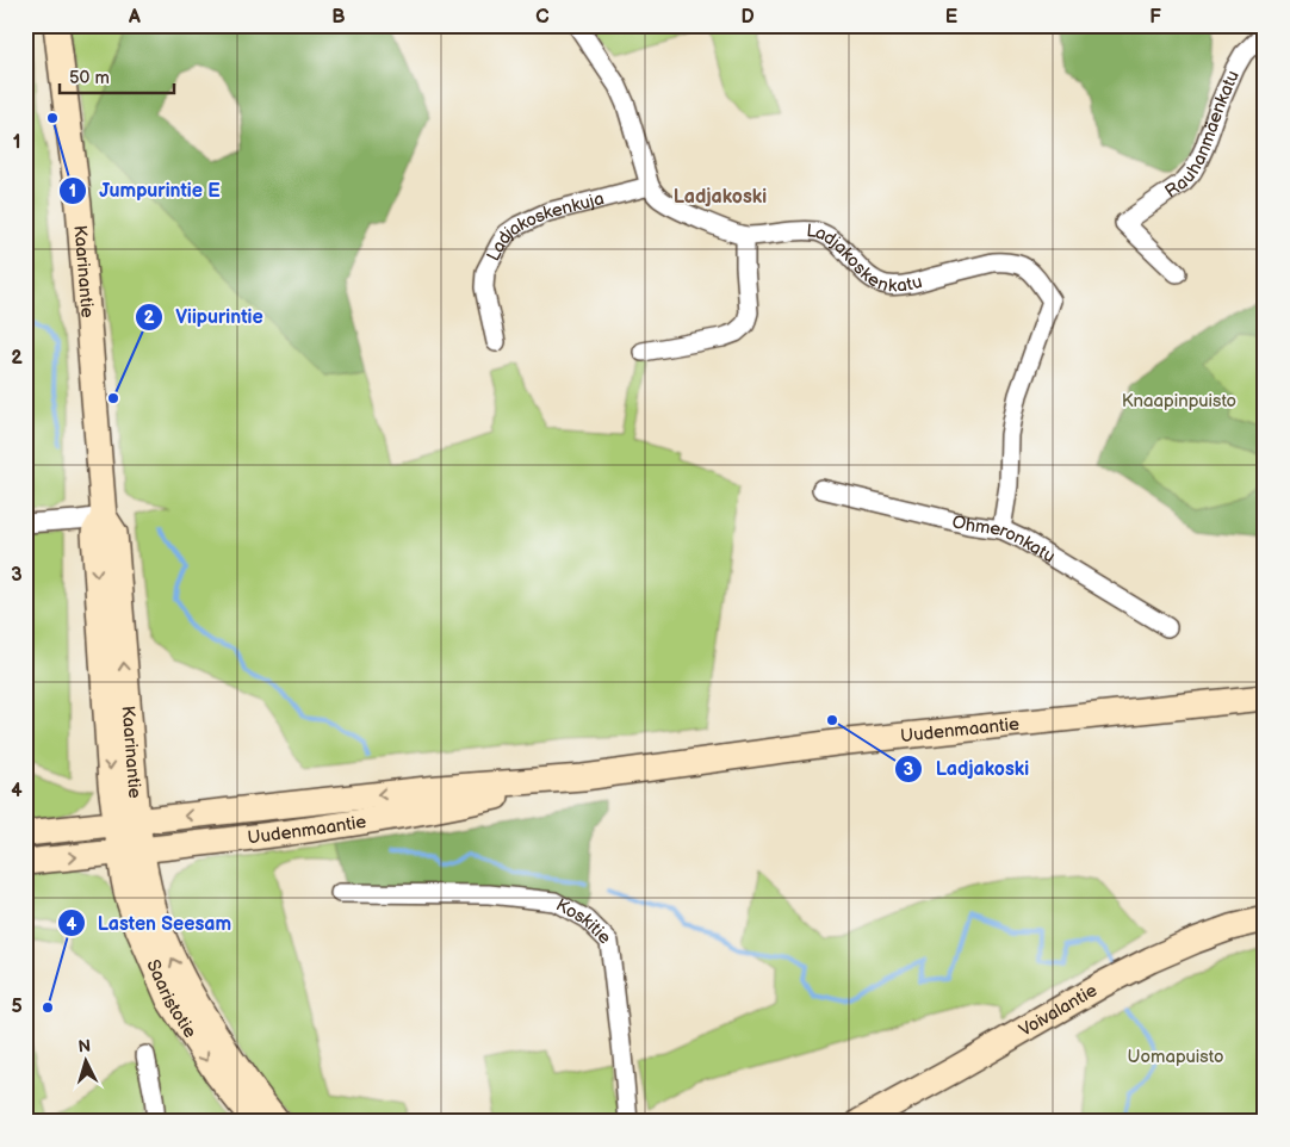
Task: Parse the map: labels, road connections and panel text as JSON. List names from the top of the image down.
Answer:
{
  "streets": {
    "main road": [
      "Kaarinantie",
      "Uudenmaantie",
      "Saaristotie",
      "Voivalantie"
    ],
    "street": [
      "Rauhanmäenkatu",
      "Ladjakoskenkuja",
      "Ladjakoskenkatu",
      "Ohmeronkatu",
      "Koskitie"
    ]
  },
  "crossings": [
    ["Ladjakoskenkuja", "Ladjakoskenkatu"],
    ["Ladjakoskenkatu", "Ohmeronkatu"],
    ["Kaarinantie", "Uudenmaantie"],
    ["Kaarinantie", "Saaristotie"],
    ["Uudenmaantie", "Saaristotie"]
  ],
  "districts": ["Ladjakoski"],
  "parks": ["Knaapinpuisto", "Uomapuisto"],
  "places": [
    "Jumpurintie E",
    "Viipurintie",
    "Ladjakoski",
    "Lasten Seesam"
  ],
  "scale_bar": "50 m",
  "north": "top",
  "grid": {
    "columns": [
      "A",
      "B",
      "C",
      "D",
      "E",
      "F"
    ],
    "rows": [
      "1",
      "2",
      "3",
      "4",
      "5"
    ]
  }
}
